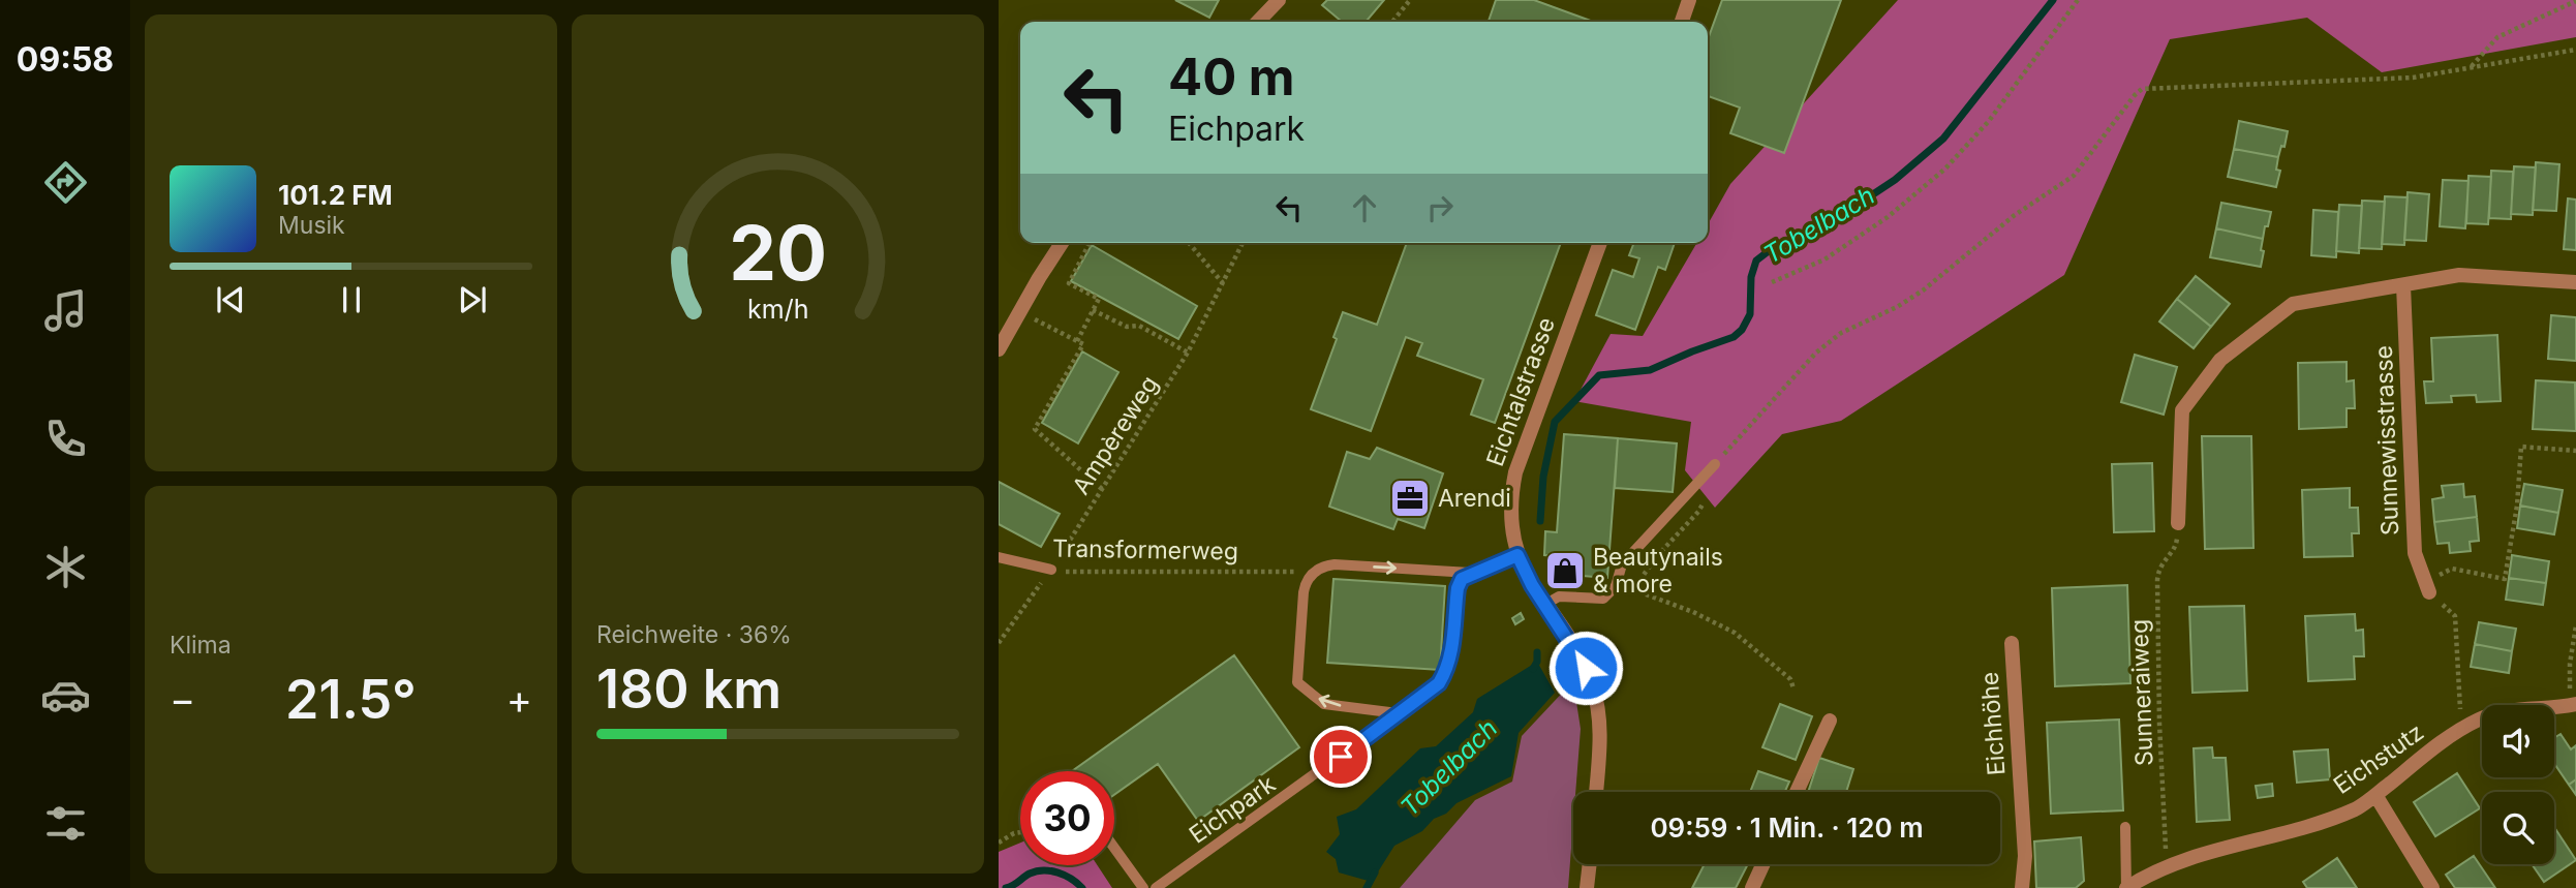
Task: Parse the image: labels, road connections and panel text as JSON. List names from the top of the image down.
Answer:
{
  "streets": {
    "street": [
      "Eichtalstrasse",
      "Sunnewisstrasse",
      "Eichhöhe",
      "Eichstutz"
    ],
    "lane": ["Transformerweg", "Eichpark"],
    "path": ["Ampèreweg", "Sunneraiweg"]
  },
  "crossings": [
    ["Ampèreweg", "Transformerweg"],
    ["Sunneraiweg", "Eichstutz"]
  ],
  "water": ["Tobelbach"],
  "places": {
    "office": ["Arendi"],
    "shop": ["Beautynails & more"]
  },
  "page": {
    "tabs": "09:58",
    "turn": ["40 m", "Eichpark"],
    "song": ["101.2 FM", "Musik"],
    "tile": [
      "Klima",
      ["Reichweite · 36%", "180 km"]
    ],
    "heat": ["−", "21.5°", "+"],
    "limit": "30",
    "trip": "09:59 · 1 Min. · 120 m",
    "gauge": ["20", "km/h"]
  }
}
